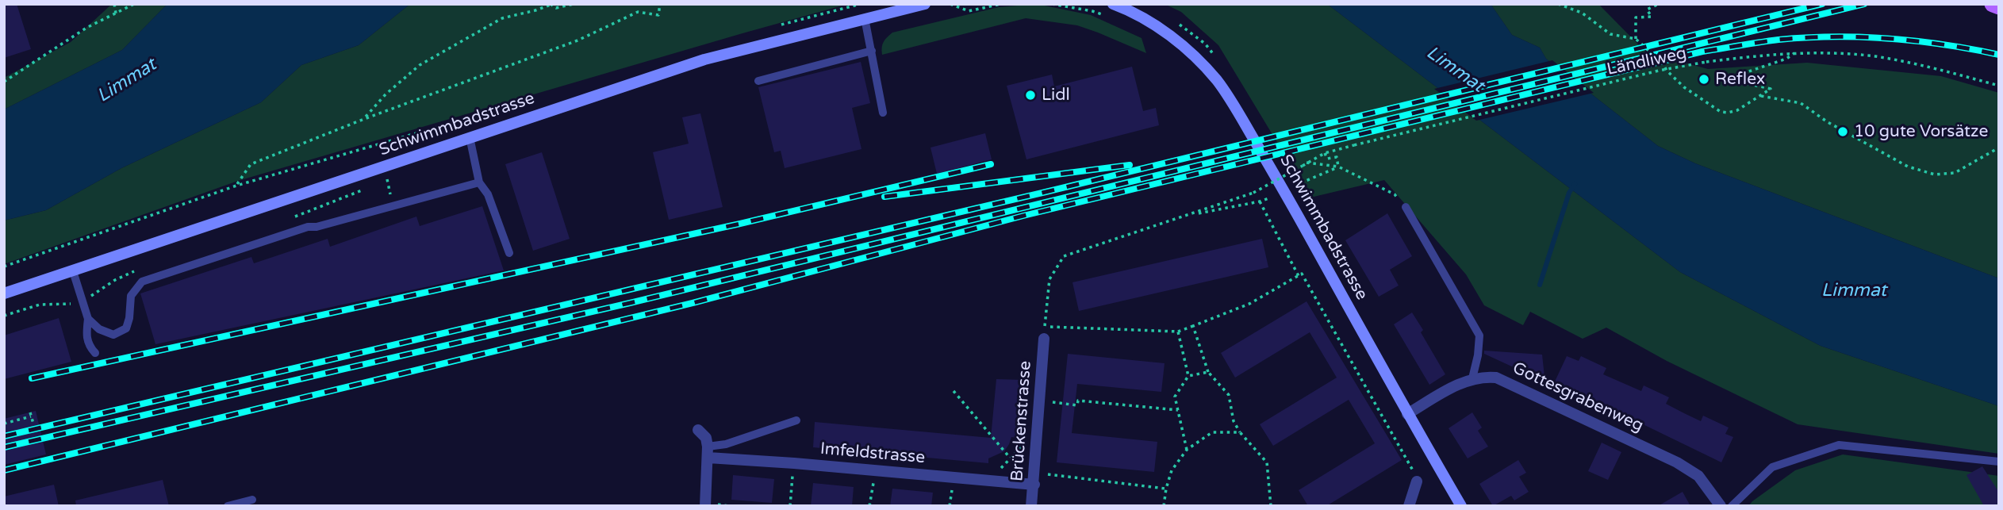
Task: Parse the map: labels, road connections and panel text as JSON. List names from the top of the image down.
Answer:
{
  "streets": {
    "main road": ["Schwimmbadstrasse"],
    "street": ["Gottesgrabenweg", "Brückenstrasse", "Imfeldstrasse"],
    "path": ["Ländliweg"]
  },
  "crossings": [
    ["Schwimmbadstrasse", "Gottesgrabenweg"],
    ["Brückenstrasse", "Imfeldstrasse"]
  ],
  "water": ["Limmat"],
  "places": ["Reflex", "Lidl", "10 gute Vorsätze"]
}
